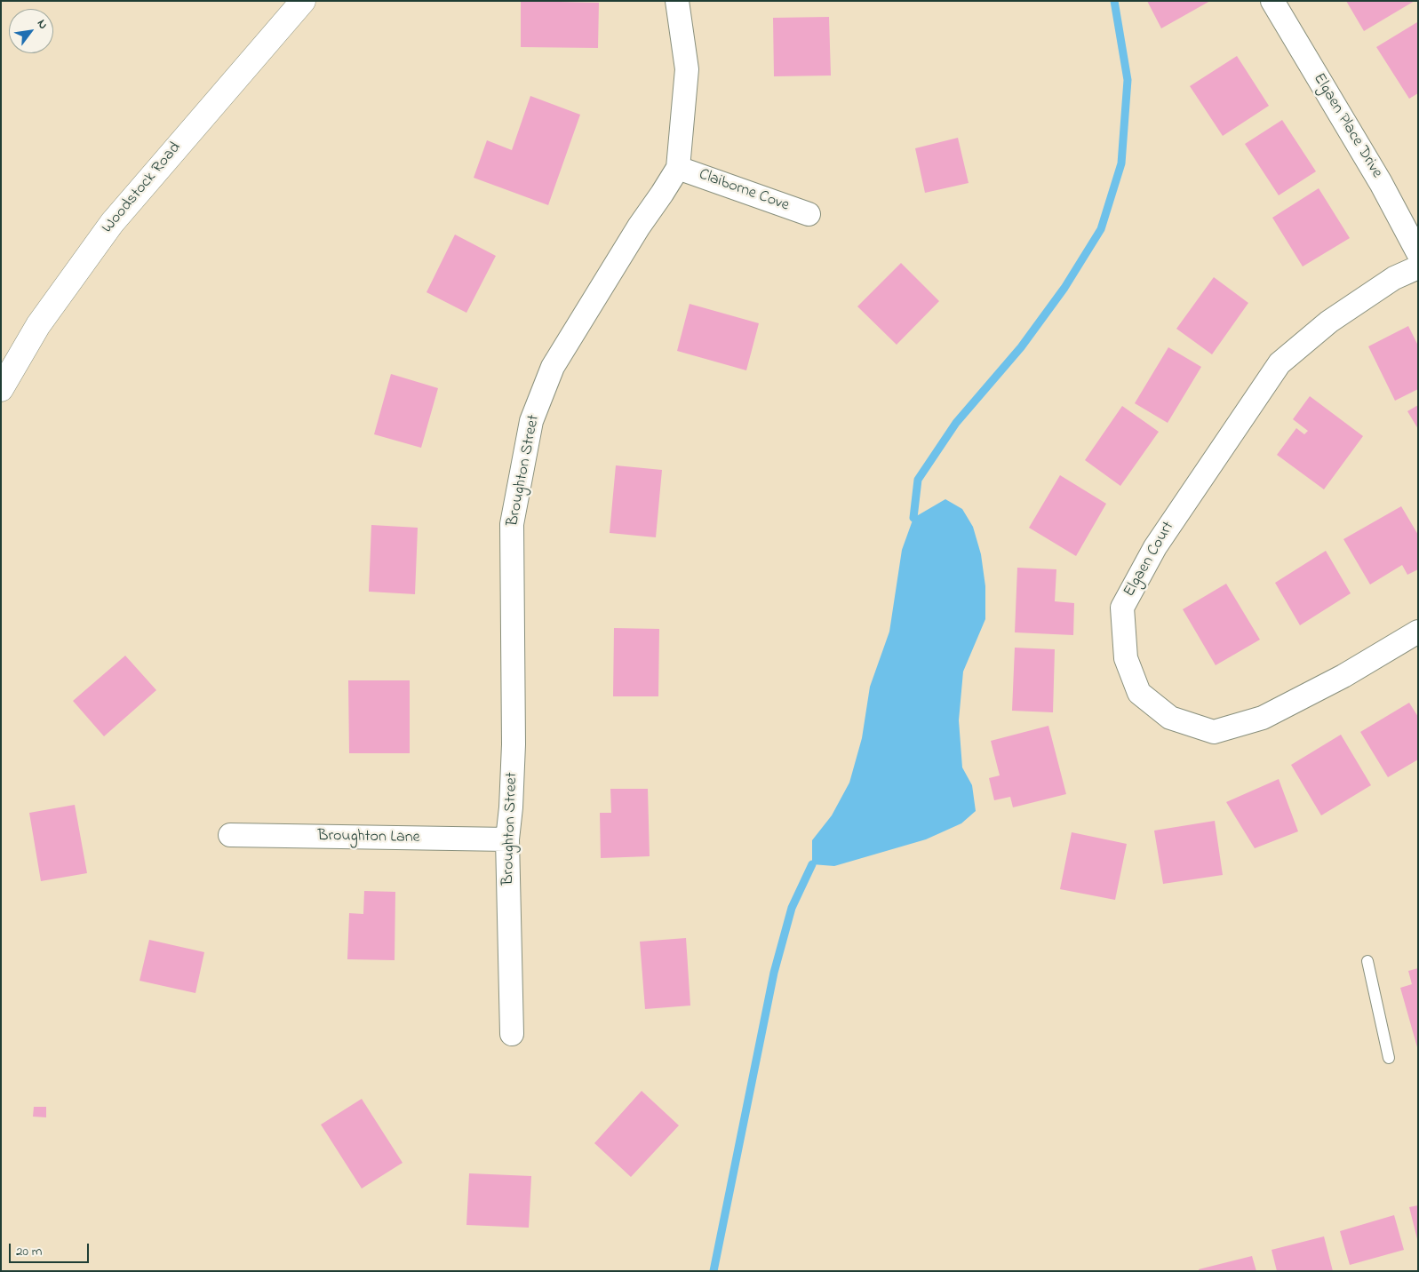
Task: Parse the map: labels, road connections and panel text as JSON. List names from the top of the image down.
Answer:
{
  "streets": {
    "street": [
      "Elgaen Place Drive",
      "Woodstock Road",
      "Claiborne Cove",
      "Broughton Street",
      "Elgaen Court",
      "Broughton Lane"
    ]
  },
  "crossings": [
    ["Claiborne Cove", "Broughton Street"],
    ["Broughton Street", "Broughton Lane"]
  ],
  "scale_bar": "20 m",
  "north": "top right"
}
